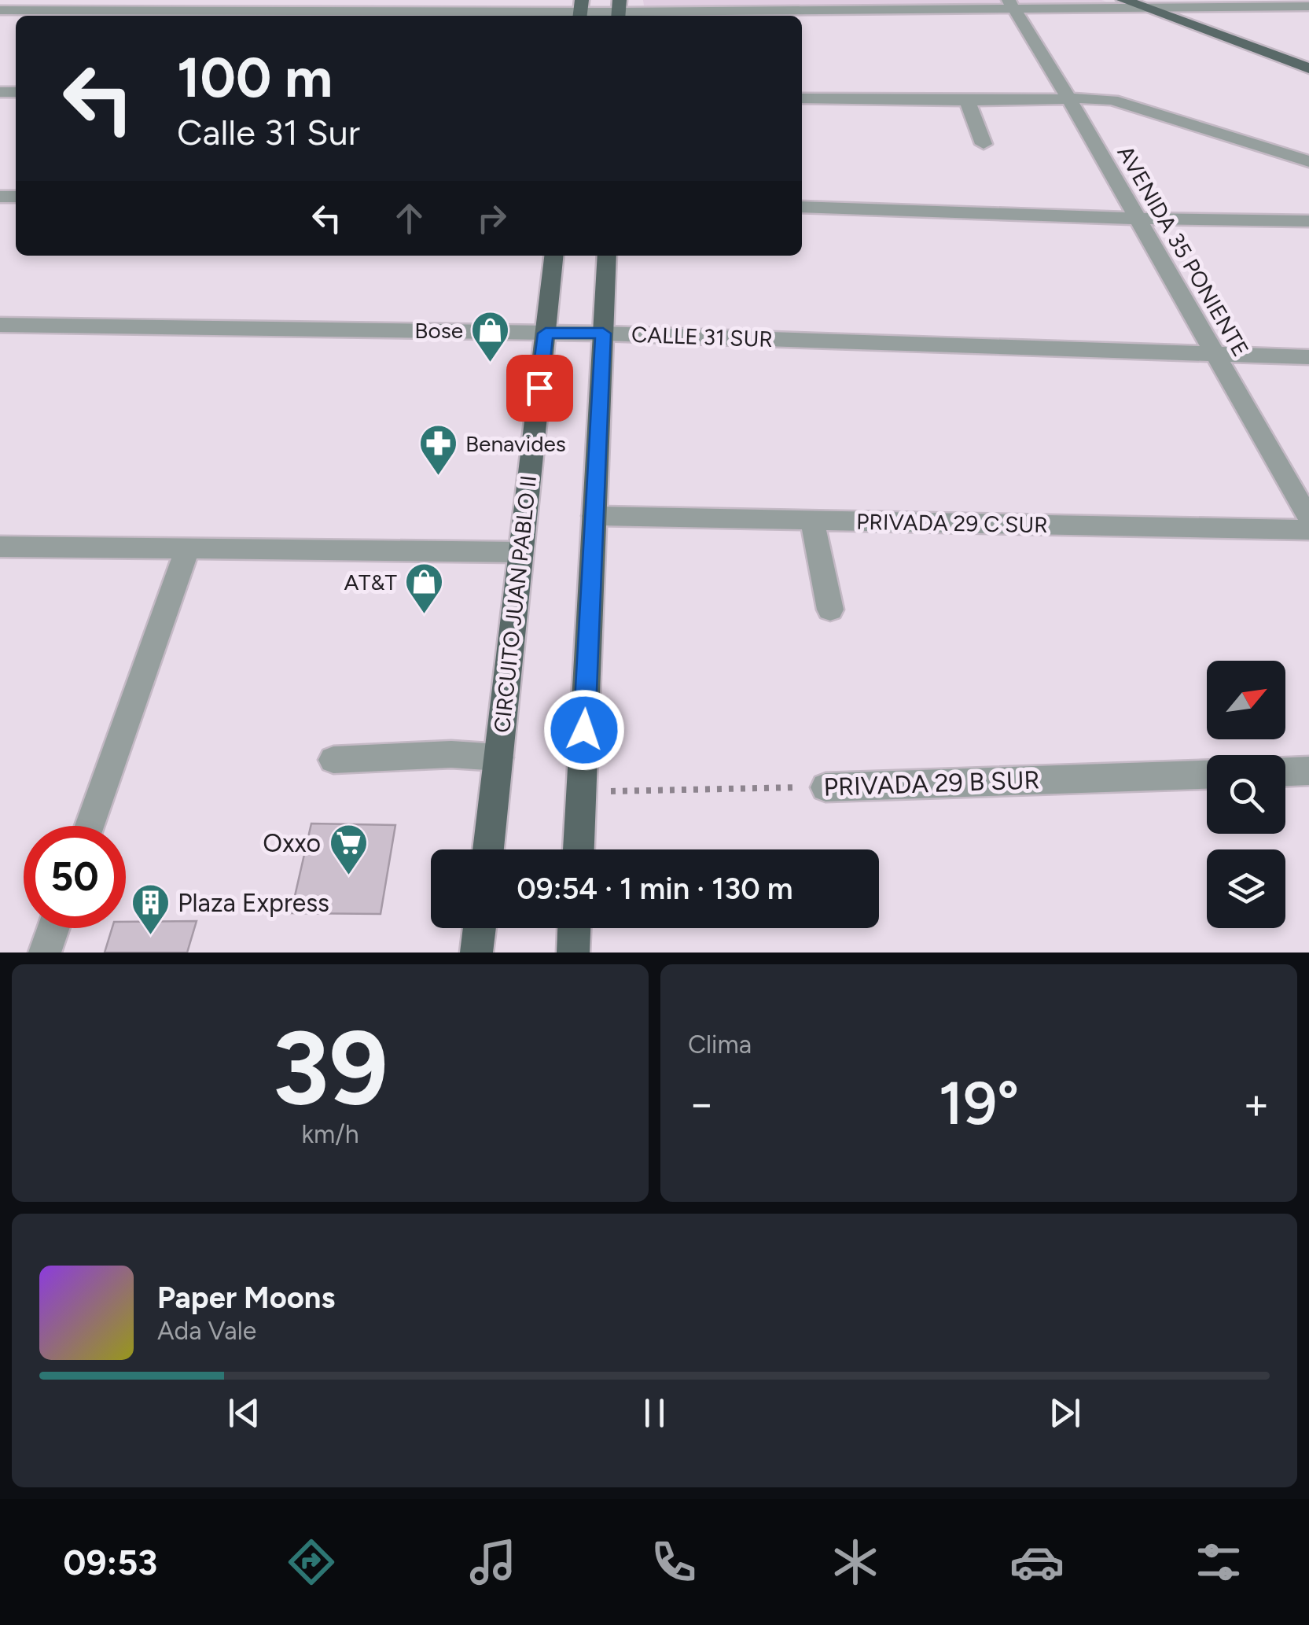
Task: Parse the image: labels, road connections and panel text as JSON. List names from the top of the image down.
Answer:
{
  "streets": {
    "main road": ["CIRCUITO JUAN PABLO II"],
    "street": [
      "AVENIDA 35 PONIENTE",
      "CALLE 31 SUR",
      "PRIVADA 29 C SUR",
      "PRIVADA 29 B SUR"
    ]
  },
  "crossings": [
    ["AVENIDA 35 PONIENTE", "CALLE 31 SUR"],
    ["CALLE 31 SUR", "CIRCUITO JUAN PABLO II"]
  ],
  "places": {
    "shop": ["Bose", "AT&T"],
    "pharmacy": ["Benavides"],
    "supermarket": ["Oxxo"],
    "building": ["Plaza Express"]
  },
  "north": "top right",
  "page": {
    "turn": ["100 m", "Calle 31 Sur"],
    "limit": "50",
    "trip": "09:54 · 1 min · 130 m",
    "tile": [
      ["39", "km/h"],
      "Clima"
    ],
    "heat": ["−", "19°", "+"],
    "song": ["Paper Moons", "Ada Vale"],
    "tabs": "09:53"
  }
}
